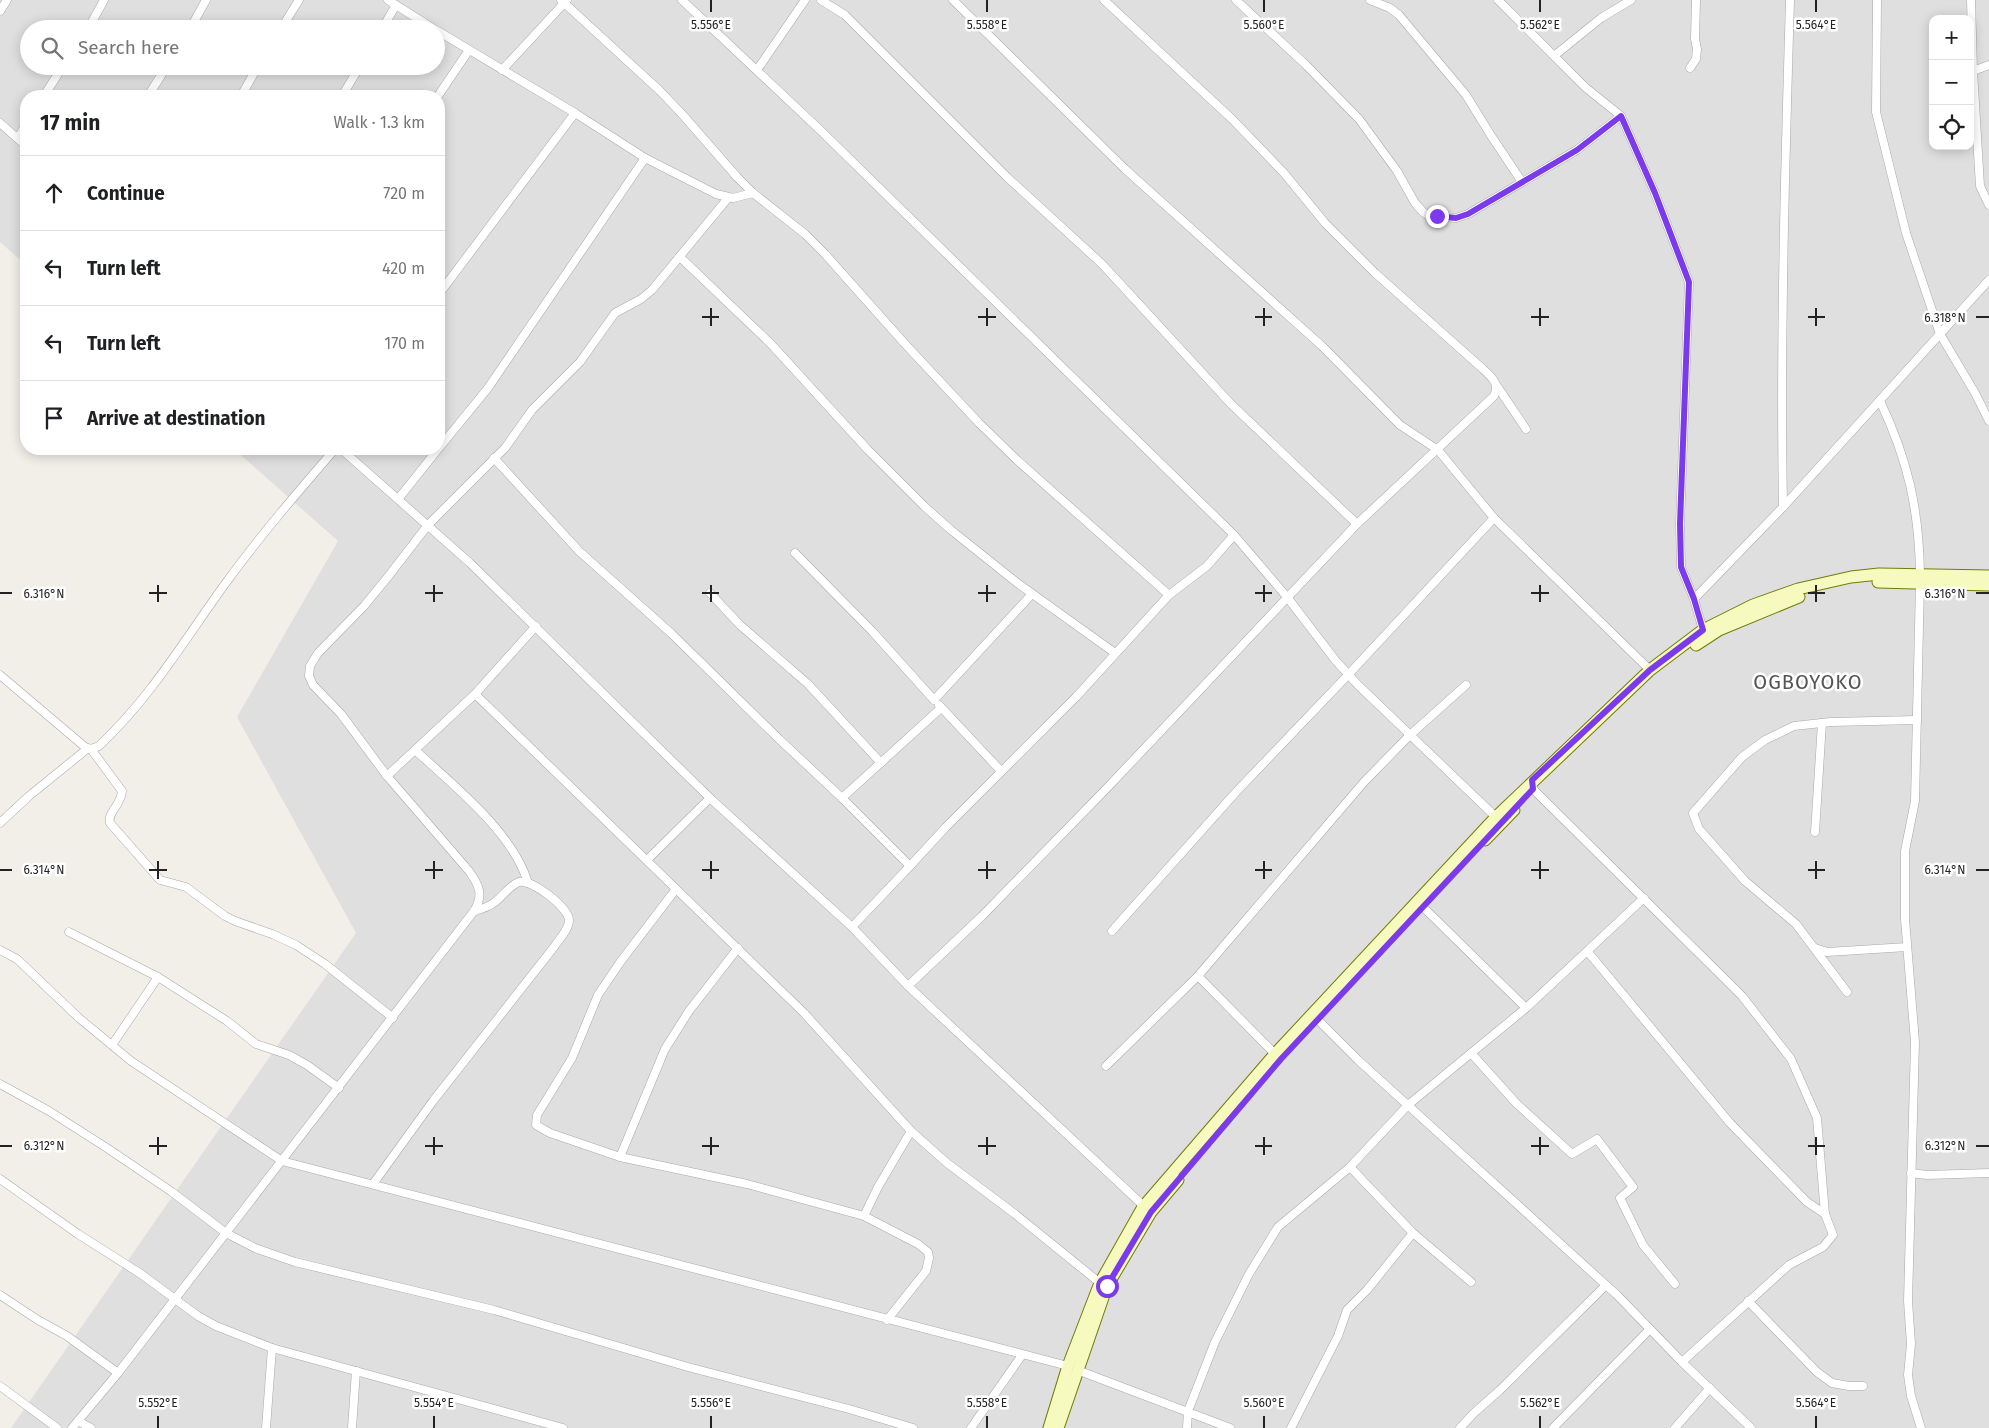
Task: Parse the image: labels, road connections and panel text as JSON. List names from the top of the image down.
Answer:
{
  "districts": ["OGBOYOKO"],
  "page": {
    "map_buttons": ["+", "−"],
    "search": "Search here",
    "heading": ["17 min", "Walk · 1.3 km"],
    "list": [
      ["Continue", "720 m"],
      ["Turn left", "420 m"],
      ["Turn left", "170 m"],
      "Arrive at destination"
    ]
  },
  "coordinates": [
    "5.556°E",
    "5.558°E",
    "5.560°E",
    "5.562°E",
    "5.564°E",
    "6.318°N",
    "6.316°N",
    "6.314°N",
    "6.312°N",
    "5.552°E",
    "5.554°E"
  ]
}
